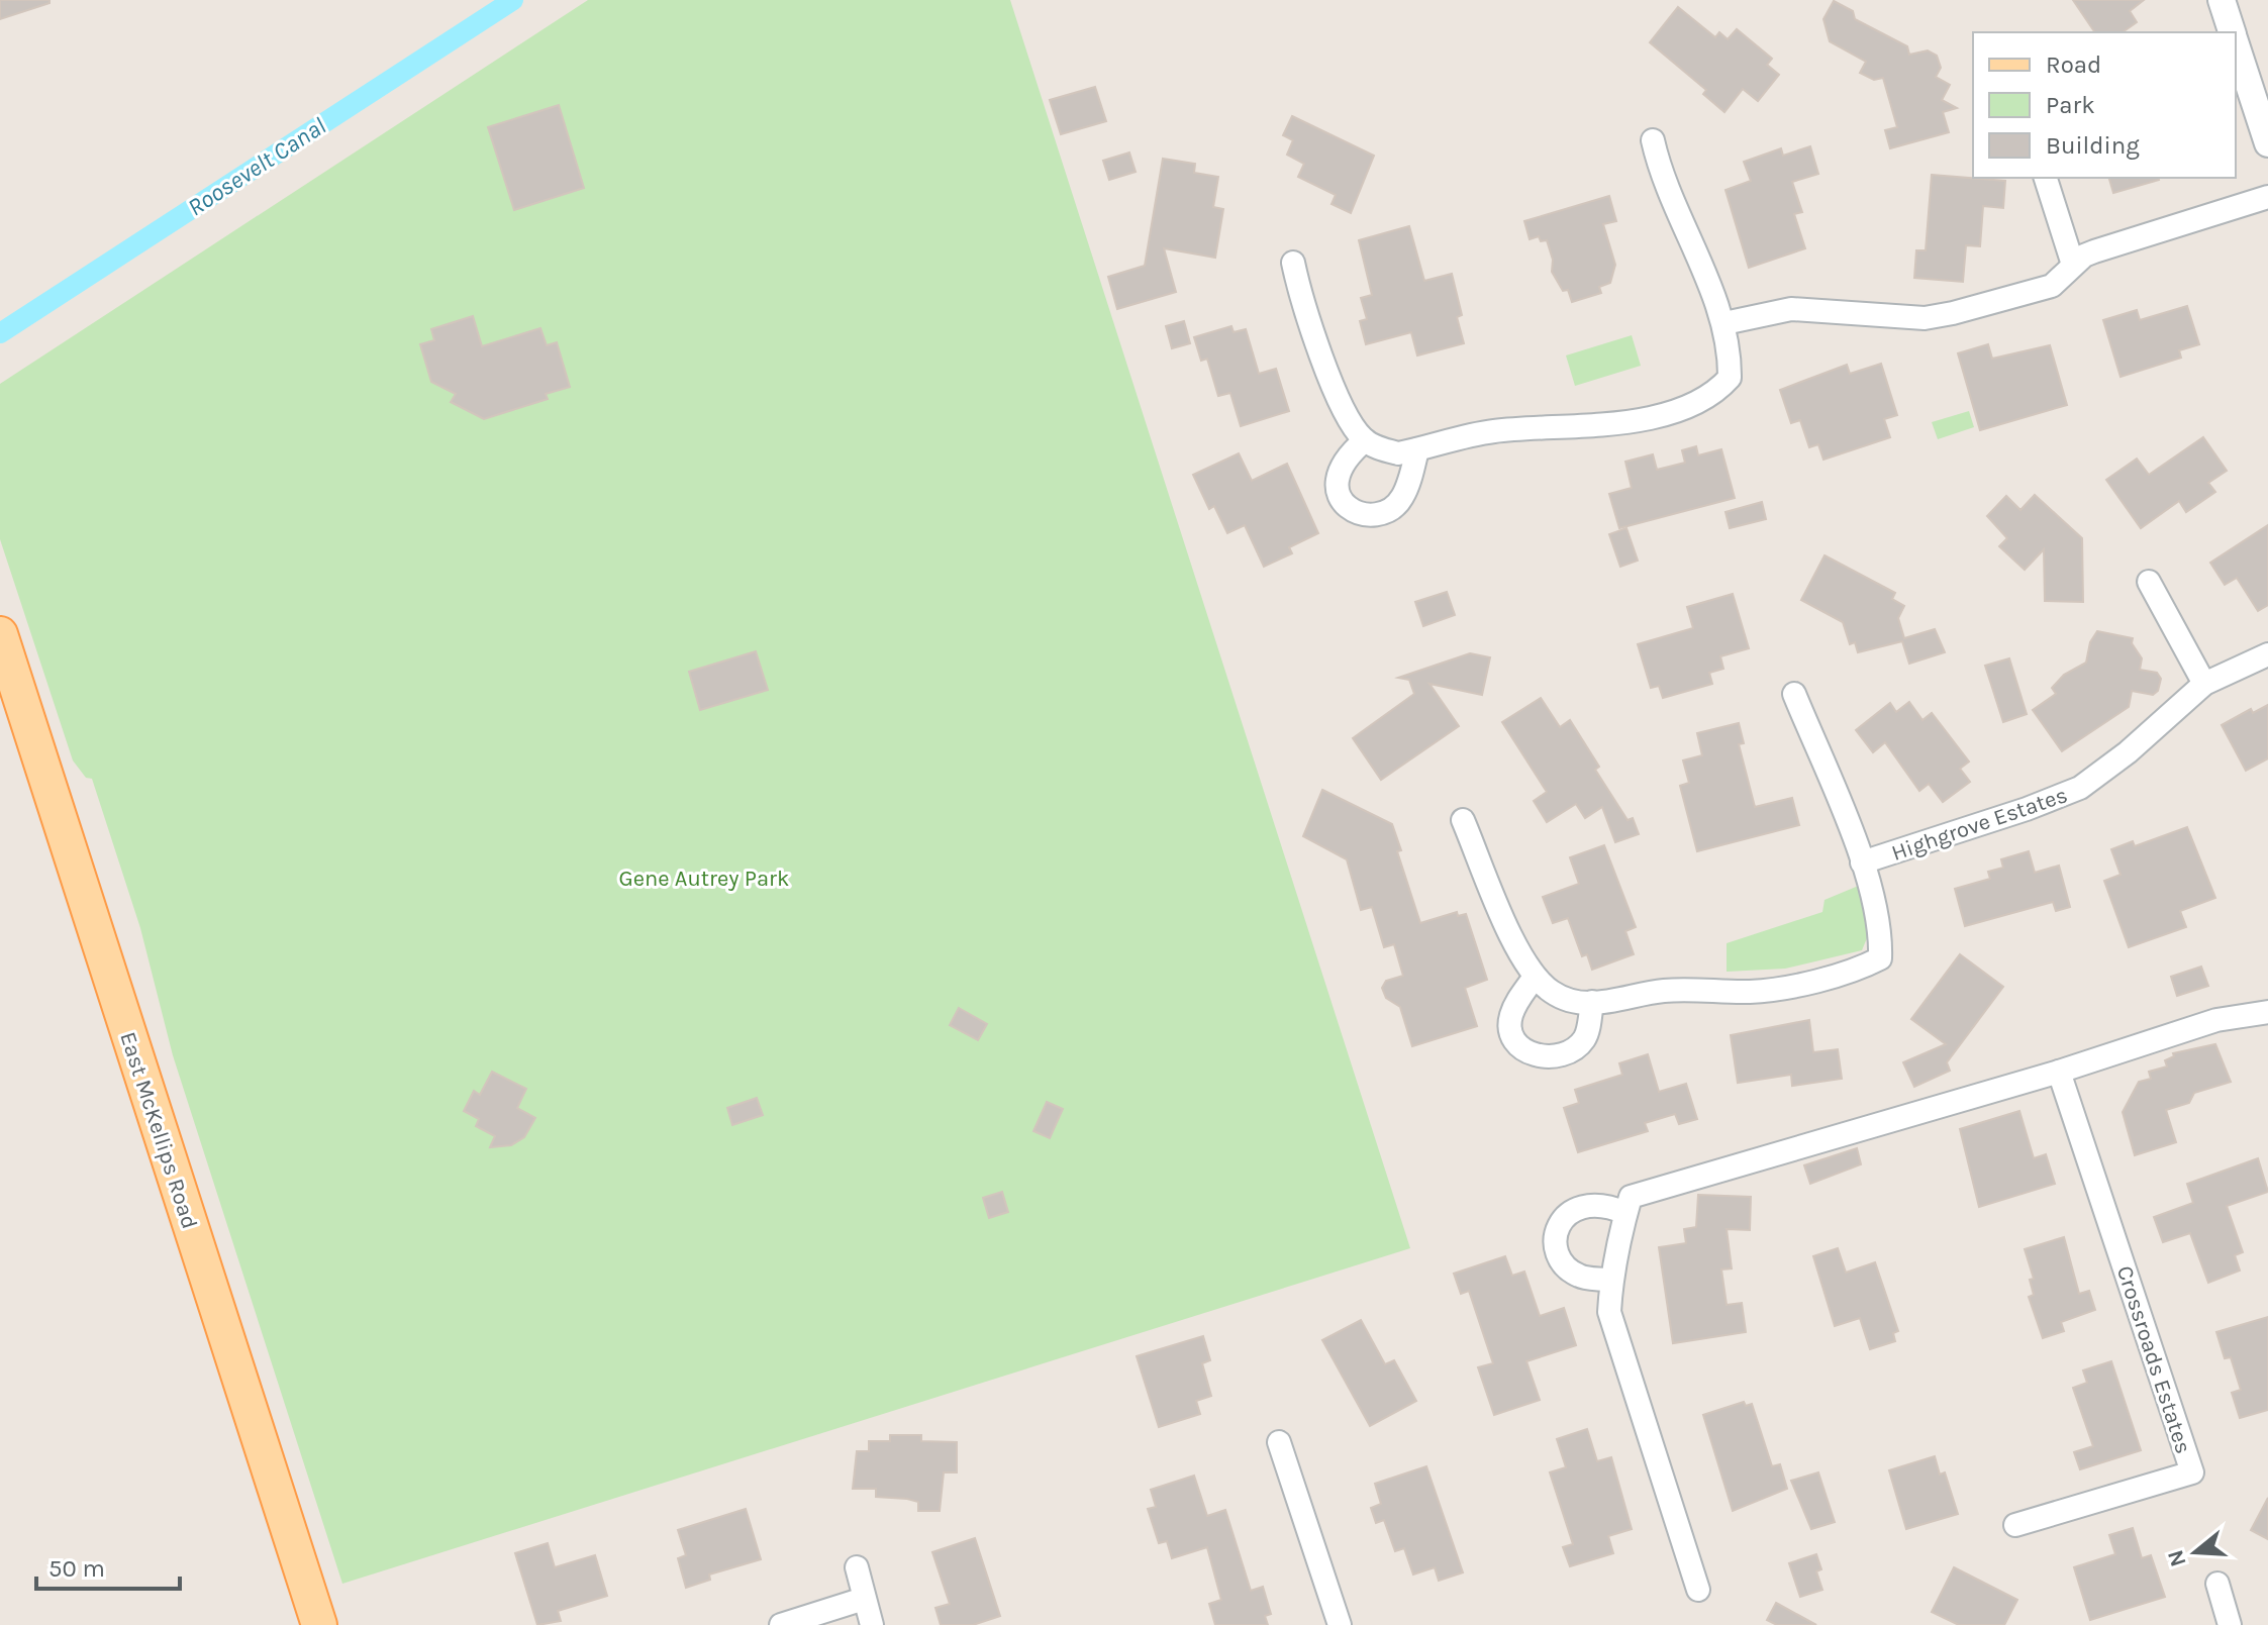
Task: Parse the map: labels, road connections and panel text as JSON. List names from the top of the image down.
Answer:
{
  "streets": {
    "main road": ["East McKellips Road"],
    "street": ["Highgrove Estates", "Crossroads Estates"]
  },
  "water": ["Roosevelt Canal"],
  "parks": ["Gene Autrey Park"],
  "legend": ["Road", "Park", "Building"],
  "scale_bar": "50 m",
  "north": "left"
}
